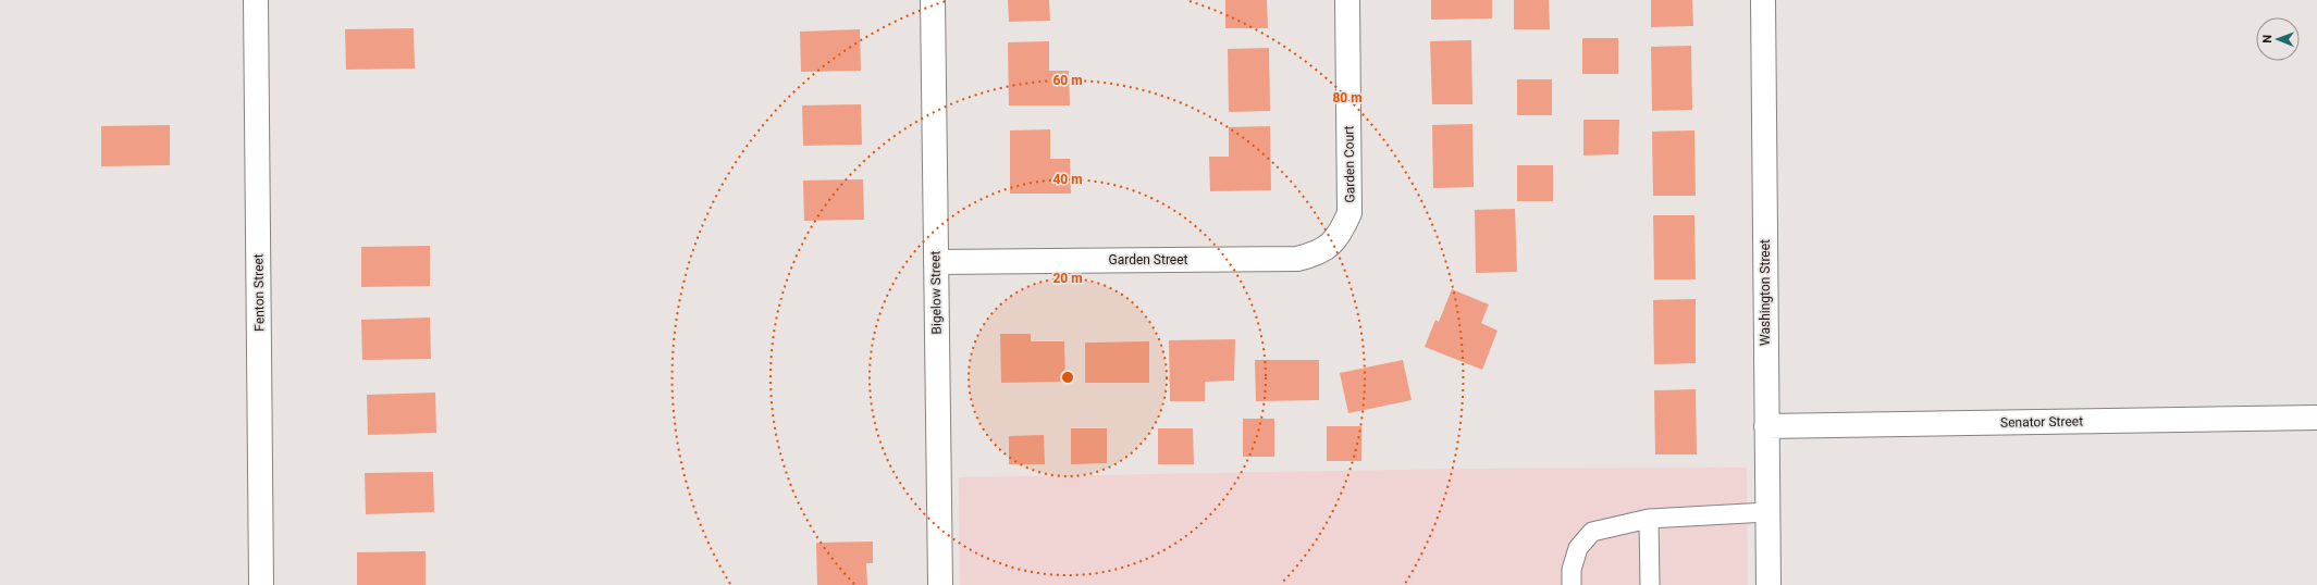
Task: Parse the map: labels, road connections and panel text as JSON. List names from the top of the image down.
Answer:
{
  "streets": {
    "street": [
      "Garden Court",
      "Garden Street",
      "Fenton Street",
      "Bigelow Street",
      "Washington Street",
      "Senator Street"
    ]
  },
  "crossings": [
    ["Garden Court", "Garden Street"],
    ["Garden Street", "Bigelow Street"],
    ["Washington Street", "Senator Street"]
  ],
  "north": "left",
  "rings": [
    "60 m",
    "80 m",
    "40 m",
    "20 m"
  ]
}
